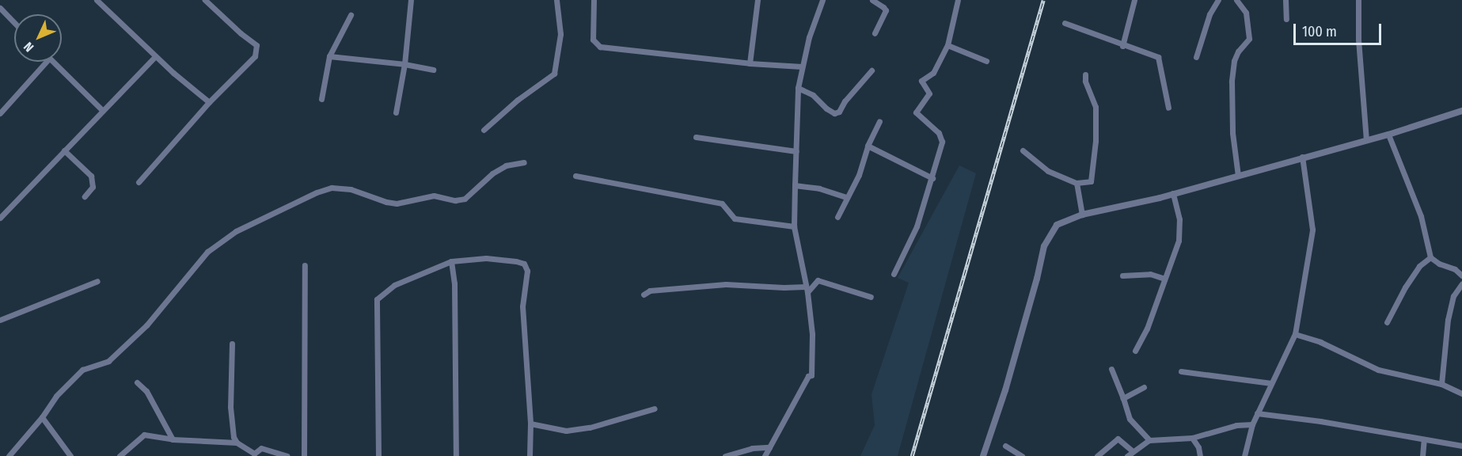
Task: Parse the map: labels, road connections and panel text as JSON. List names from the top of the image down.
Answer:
{
  "scale_bar": "100 m",
  "north": "bottom left"
}
